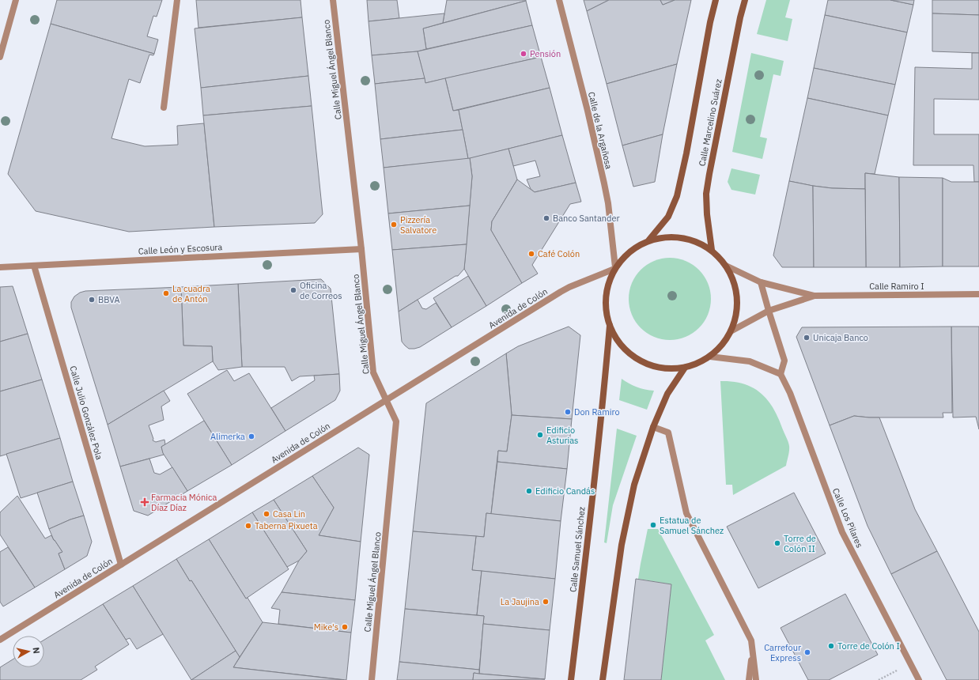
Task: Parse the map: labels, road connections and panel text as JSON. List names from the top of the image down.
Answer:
{
  "streets": {
    "main road": ["Calle Marcelino Suárez", "Calle Samuel Sánchez"],
    "street": [
      "Calle Miguel Ángel Blanco",
      "Calle de la Argañosa",
      "Calle León y Escosura",
      "Calle Ramiro I",
      "Avenida de Colón",
      "Calle Julio González Pola",
      "Calle Los Pilares"
    ]
  },
  "crossings": [
    ["Calle Miguel Ángel Blanco", "Calle León y Escosura"],
    ["Calle Miguel Ángel Blanco", "Avenida de Colón"],
    ["Calle de la Argañosa", "Avenida de Colón"],
    ["Calle León y Escosura", "Calle Julio González Pola"],
    ["Avenida de Colón", "Calle Julio González Pola"]
  ],
  "places": {
    "other": [
      "Pensión",
      "Banco Santander",
      "Pizzería Salvatore",
      "Café Colón",
      "Oficina de Correos",
      "La cuadra de Antón",
      "BBVA",
      "Unicaja Banco",
      "Don Ramiro",
      "Edificio Asturias",
      "Alimerka",
      "Edificio Candás",
      "Casa Lin",
      "Estatua de Samuel Sánchez",
      "Taberna Pixueta",
      "Torre de Colón II",
      "La Jaujina",
      "Mike's",
      "Torre de Colón I",
      "Carrefour Express"
    ],
    "health": ["Farmacia Mónica Díaz Díaz"]
  },
  "north": "right"
}
